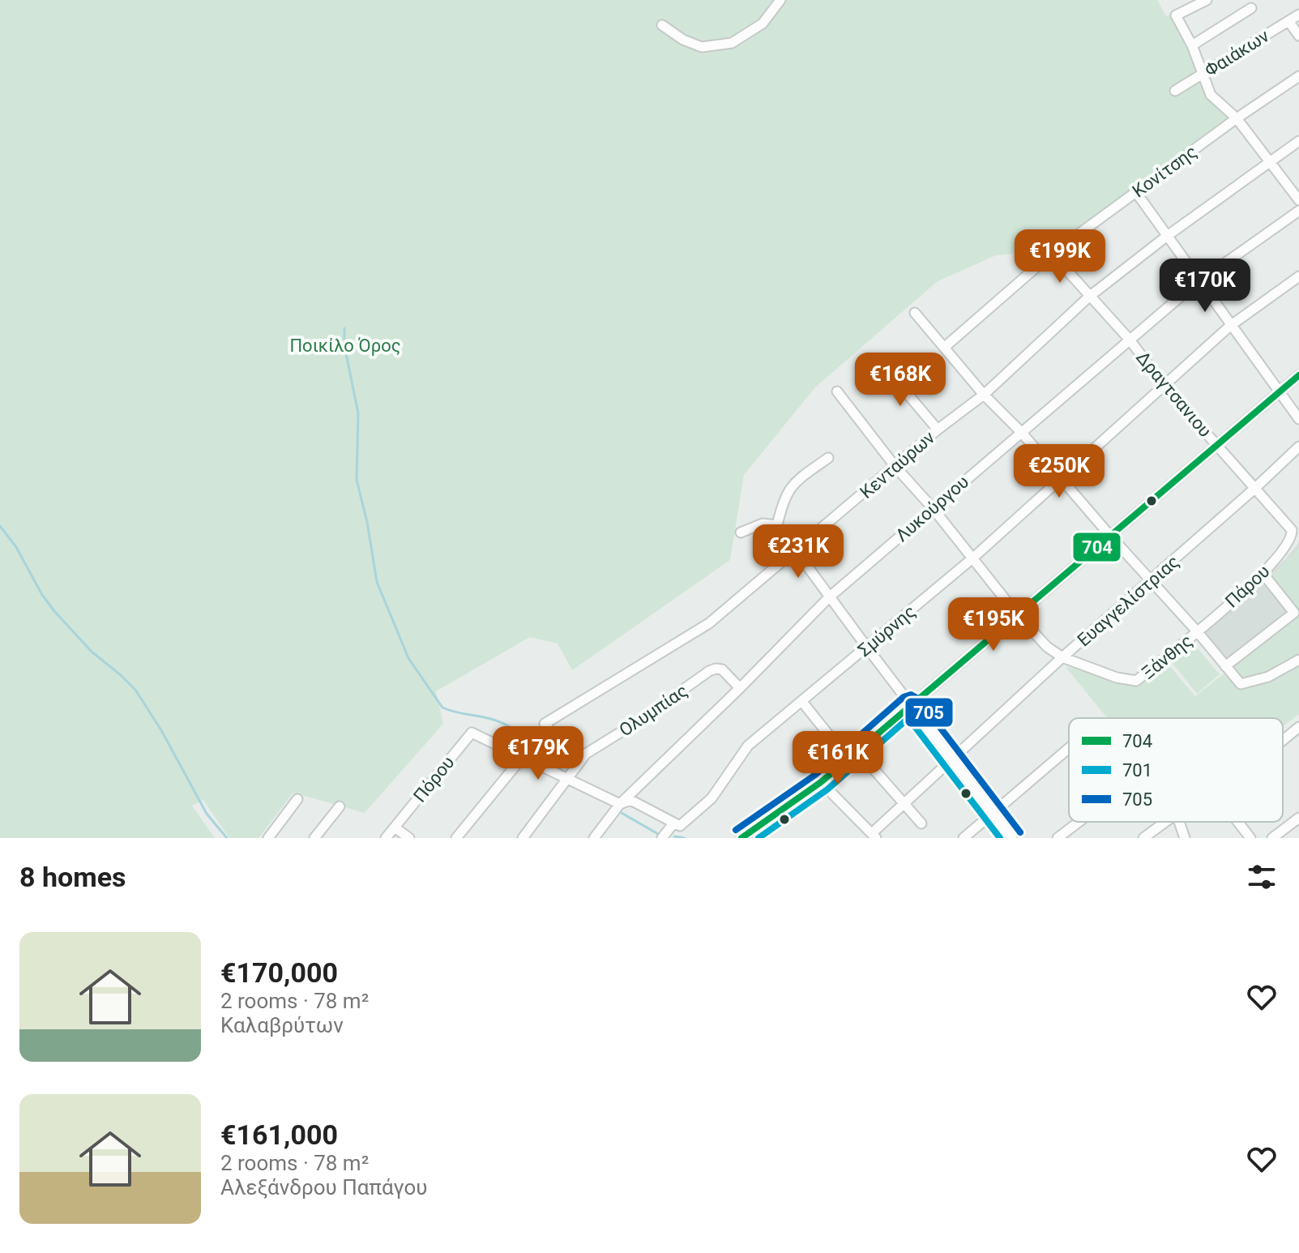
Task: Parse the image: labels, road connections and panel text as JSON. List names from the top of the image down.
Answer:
{
  "streets": {
    "street": [
      "Φαιάκων",
      "Κονίτσης",
      "Δραγτσανιου",
      "Κενταύρων",
      "Λυκούργου",
      "Πάρου",
      "Ευαγγελίστριας",
      "Σμύρνης",
      "Ξάνθης",
      "Ολυμπίας",
      "Πόρου"
    ]
  },
  "crossings": [
    ["Κονίτσης", "Δραγτσανιου"],
    ["Δραγτσανιου", "Κενταύρων"],
    ["Δραγτσανιου", "Λυκούργου"],
    ["Δραγτσανιου", "Πάρου"],
    ["Δραγτσανιου", "Ευαγγελίστριας"],
    ["Δραγτσανιου", "Σμύρνης"],
    ["Κενταύρων", "Ολυμπίας"],
    ["Λυκούργου", "Ολυμπίας"],
    ["Πάρου", "Ξάνθης"],
    ["Ευαγγελίστριας", "Ξάνθης"]
  ],
  "parks": ["Ποικίλο Όρος"],
  "lines": ["transit line 704", "transit line 705", "transit line 701"],
  "legend": ["704", "701", "705"],
  "page": {
    "price": [
      "€199K",
      "€170K",
      "€168K",
      "€250K",
      "€231K",
      "€195K",
      "€179K",
      "€161K"
    ],
    "heading": "8 homes",
    "list": [
      {
        "name": "€170,000",
        "note": "2 rooms · 78 m² · Καλαβρύτων"
      },
      {
        "name": "€161,000",
        "note": "2 rooms · 78 m² · Αλεξάνδρου Παπάγου"
      }
    ]
  }
}
